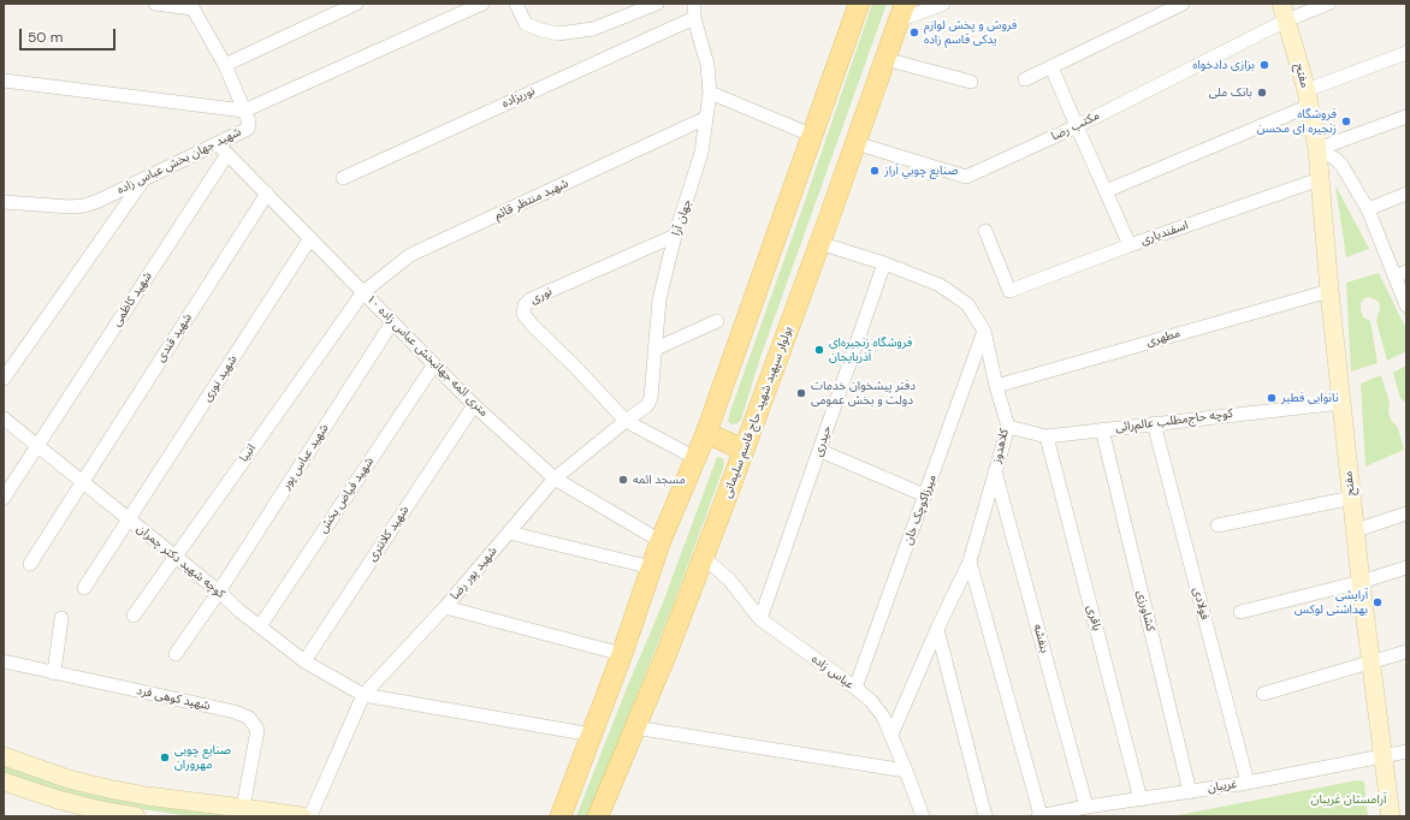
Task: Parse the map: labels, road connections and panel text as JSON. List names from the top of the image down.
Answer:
{
  "streets": {
    "main road": ["مفتح", "بولوار سپهبد شهید حاج قاسم سلیمانی"],
    "street": [
      "نوریزاده",
      "مکتب رضا",
      "شهید جهان بخش عباس زاده",
      "شهید منتظر قائم",
      "جهان آرا",
      "اسفندیاری",
      "نوری",
      "شهید کاظمی",
      "شهید قندی",
      "مطهری",
      "۱۰ متری ائمه جهانبخش عباس زاده",
      "شهید نوری",
      "کوچه حاج‌مطلب عالم‌رائی",
      "حیدری",
      "کلاهدوز",
      "انبیا",
      "شهید عباس پور",
      "شهید فیاض بخش",
      "میرزاکوچک خان",
      "شهید کلانتری",
      "کوچه شهید دکتر چمران",
      "شهید پور رضا",
      "فولادی",
      "کشاورزی",
      "باقری",
      "بنفشه",
      "عباس زاده",
      "شهید کوهی فرد",
      "غریبان"
    ]
  },
  "crossings": [
    ["مفتح", "مکتب رضا"],
    ["مفتح", "اسفندیاری"],
    ["مفتح", "مطهری"],
    ["مفتح", "کوچه حاج‌مطلب عالم‌رائی"],
    ["مفتح", "غریبان"],
    ["نوریزاده", "جهان آرا"],
    ["مکتب رضا", "بولوار سپهبد شهید حاج قاسم سلیمانی"],
    ["شهید جهان بخش عباس زاده", "۱۰ متری ائمه جهانبخش عباس زاده"],
    ["شهید منتظر قائم", "جهان آرا"],
    ["شهید منتظر قائم", "۱۰ متری ائمه جهانبخش عباس زاده"],
    ["شهید منتظر قائم", "انبیا"],
    ["جهان آرا", "نوری"],
    ["جهان آرا", "شهید پور رضا"],
    ["نوری", "شهید پور رضا"],
    ["شهید کاظمی", "۱۰ متری ائمه جهانبخش عباس زاده"],
    ["شهید کاظمی", "کوچه شهید دکتر چمران"],
    ["شهید قندی", "۱۰ متری ائمه جهانبخش عباس زاده"],
    ["شهید قندی", "کوچه شهید دکتر چمران"],
    ["مطهری", "کلاهدوز"],
    ["۱۰ متری ائمه جهانبخش عباس زاده", "شهید نوری"],
    ["۱۰ متری ائمه جهانبخش عباس زاده", "انبیا"],
    ["۱۰ متری ائمه جهانبخش عباس زاده", "شهید عباس پور"],
    ["۱۰ متری ائمه جهانبخش عباس زاده", "شهید فیاض بخش"],
    ["۱۰ متری ائمه جهانبخش عباس زاده", "شهید کلانتری"],
    ["۱۰ متری ائمه جهانبخش عباس زاده", "شهید پور رضا"],
    ["شهید نوری", "کوچه شهید دکتر چمران"],
    ["بولوار سپهبد شهید حاج قاسم سلیمانی", "کلاهدوز"],
    ["بولوار سپهبد شهید حاج قاسم سلیمانی", "عباس زاده"],
    ["کوچه حاج‌مطلب عالم‌رائی", "کلاهدوز"],
    ["کوچه حاج‌مطلب عالم‌رائی", "فولادی"],
    ["کوچه حاج‌مطلب عالم‌رائی", "کشاورزی"],
    ["کوچه حاج‌مطلب عالم‌رائی", "باقری"],
    ["حیدری", "کلاهدوز"],
    ["حیدری", "عباس زاده"],
    ["کلاهدوز", "میرزاکوچک خان"],
    ["کلاهدوز", "بنفشه"],
    ["کلاهدوز", "عباس زاده"],
    ["انبیا", "کوچه شهید دکتر چمران"],
    ["شهید عباس پور", "کوچه شهید دکتر چمران"],
    ["شهید فیاض بخش", "کوچه شهید دکتر چمران"],
    ["میرزاکوچک خان", "عباس زاده"],
    ["شهید کلانتری", "کوچه شهید دکتر چمران"],
    ["کوچه شهید دکتر چمران", "شهید پور رضا"],
    ["فولادی", "غریبان"],
    ["کشاورزی", "غریبان"],
    ["باقری", "غریبان"],
    ["بنفشه", "غریبان"]
  ],
  "parks": ["آرامستان غریبان"],
  "places": [
    "فروش و پخش لوازم یدکی قاسم زاده",
    "بزازی دادخواه",
    "بانک ملی",
    "فروشگاه زنجیره ای محسن",
    "صنايع چوبي آراز",
    "فروشگاه زنجیره‌ای آذربایجان",
    "دفتر پیشخوان خدمات دولت و بخش عمومی",
    "نانوایی فطیر",
    "مسجد ائمه",
    "آرایشی بهداشتی لوکس",
    "صنایع چوبی مهروران"
  ],
  "scale_bar": "50 m"
}
